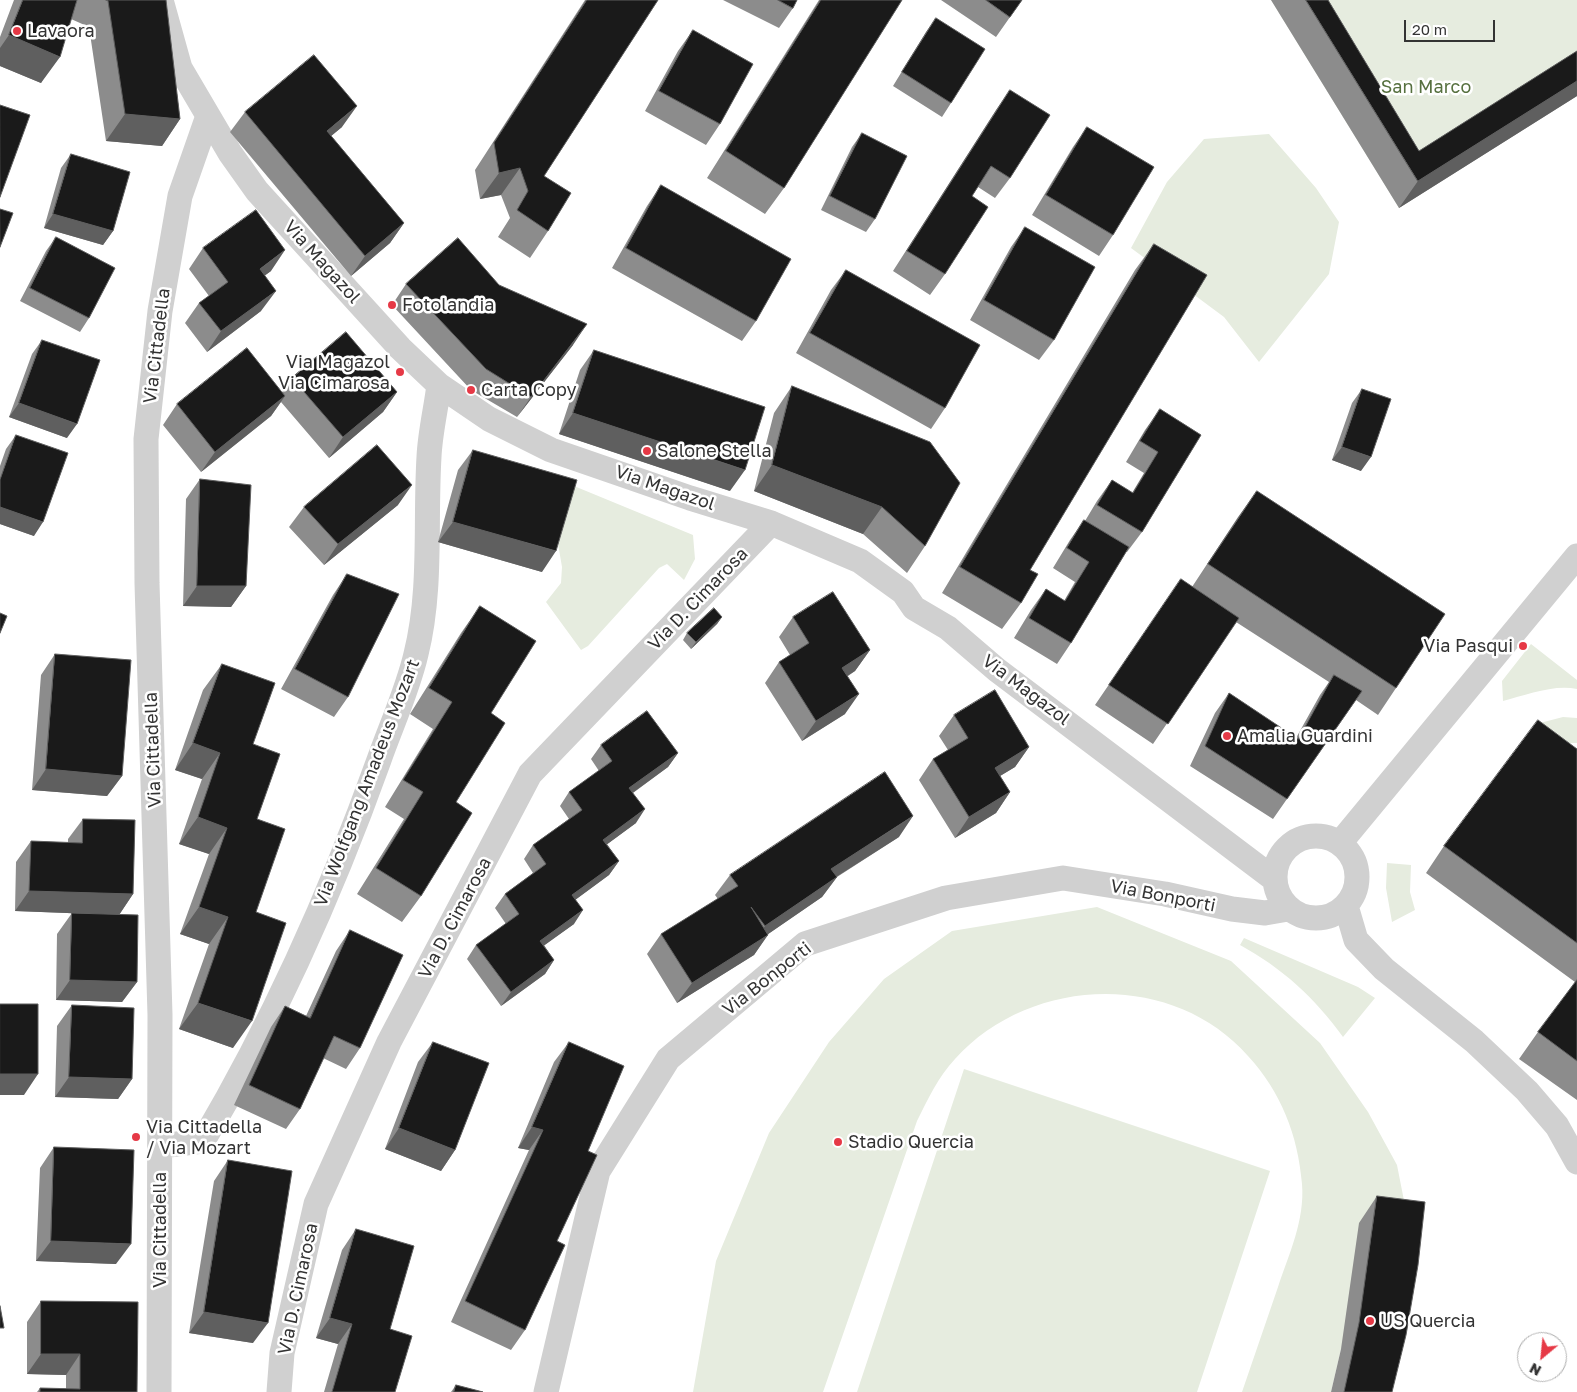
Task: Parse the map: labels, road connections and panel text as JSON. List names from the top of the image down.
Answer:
{
  "streets": {
    "street": [
      "Via Magazol",
      "Via Cittadella",
      "Via D. Cimarosa",
      "Via Wolfgang Amadeus Mozart",
      "Via Bonporti"
    ]
  },
  "crossings": [
    ["Via Magazol", "Via Cittadella"],
    ["Via Magazol", "Via D. Cimarosa"],
    ["Via Magazol", "Via Wolfgang Amadeus Mozart"],
    ["Via Magazol", "Via Bonporti"],
    ["Via Cittadella", "Via Wolfgang Amadeus Mozart"]
  ],
  "parks": ["San Marco"],
  "places": [
    "Lavaora",
    "Fotolandia",
    "Via Magazol Via Cimarosa",
    "Carta Copy",
    "Salone Stella",
    "Via Pasqui",
    "Amalia Guardini",
    "Via Cittadella / Via Mozart",
    "Stadio Quercia",
    "US Quercia"
  ],
  "scale_bar": "20 m",
  "north": "bottom left"
}
